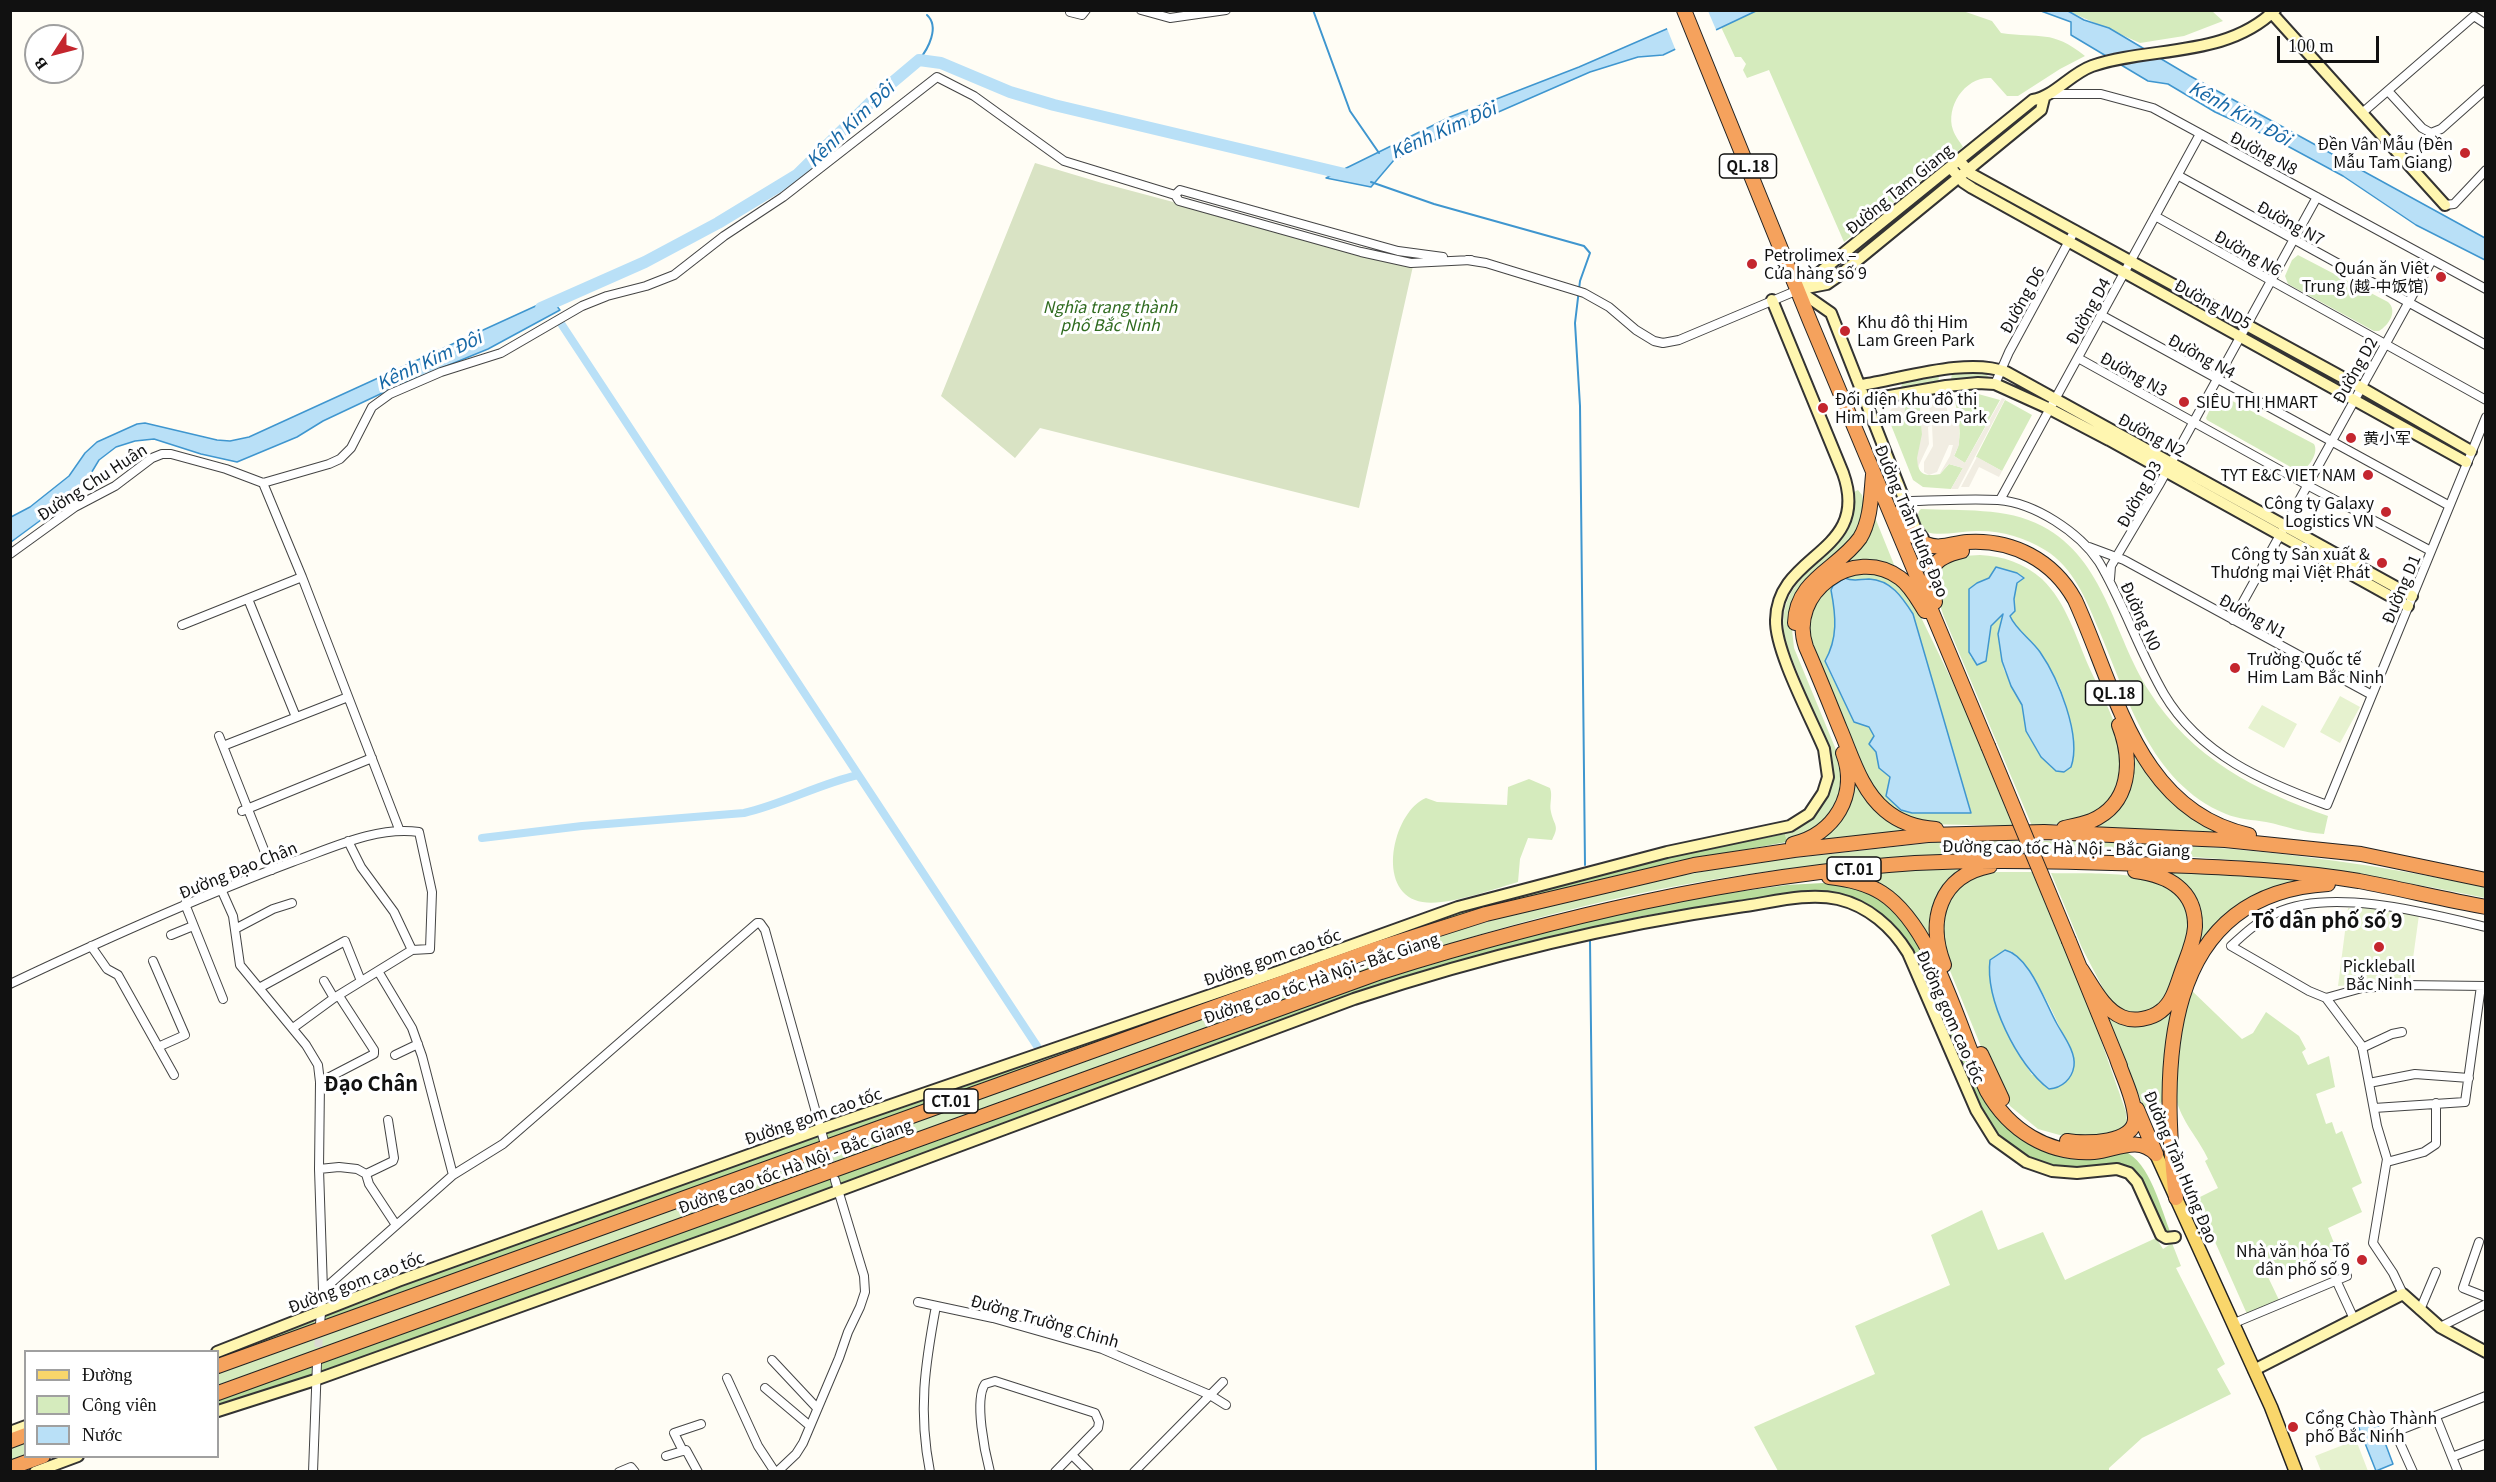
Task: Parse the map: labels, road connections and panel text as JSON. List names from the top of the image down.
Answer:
{
  "streets": {
    "highway": [
      "QL.18",
      "Đường Trần Hưng Đạo",
      "Đường cao tốc Hà Nội - Bắc Giang",
      "CT.01"
    ],
    "main road": [
      "Đường Tam Giang",
      "Đường ND5",
      "Đường N2",
      "Đường gom cao tốc"
    ],
    "street": [
      "Đường N8",
      "Đường N7",
      "Đường N6",
      "Đường D6",
      "Đường D4",
      "Đường N4",
      "Đường D2",
      "Đường N3",
      "Đường Chu Huân",
      "Đường D3",
      "Đường D1",
      "Đường N0",
      "Đường N1",
      "Đường Đạo Chân",
      "Đường Trường Chinh"
    ]
  },
  "crossings": [
    ["Đường N8", "Đường Tam Giang"],
    ["Đường N8", "Đường D4"],
    ["Đường N8", "Đường D2"],
    ["Đường N8", "Đường D3"],
    ["QL.18", "Đường Trần Hưng Đạo"],
    ["QL.18", "Đường cao tốc Hà Nội - Bắc Giang"],
    ["Đường Tam Giang", "Đường ND5"],
    ["Đường Tam Giang", "Đường Trần Hưng Đạo"],
    ["Đường N7", "Đường D4"],
    ["Đường N7", "Đường D2"],
    ["Đường N7", "Đường D3"],
    ["Đường N6", "Đường D4"],
    ["Đường N6", "Đường D2"],
    ["Đường N6", "Đường D3"],
    ["Đường D6", "Đường ND5"],
    ["Đường D6", "Đường N2"],
    ["Đường ND5", "Đường D4"],
    ["Đường ND5", "Đường D2"],
    ["Đường ND5", "Đường D3"],
    ["Đường ND5", "Đường D1"],
    ["Đường D4", "Đường N4"],
    ["Đường D4", "Đường N3"],
    ["Đường D4", "Đường N2"],
    ["Đường D4", "Đường N0"],
    ["Đường N4", "Đường D2"],
    ["Đường N4", "Đường D3"],
    ["Đường N4", "Đường D1"],
    ["Đường D2", "Đường N3"],
    ["Đường D2", "Đường N2"],
    ["Đường D2", "Đường N1"],
    ["Đường N3", "Đường D3"],
    ["Đường N3", "Đường D1"],
    ["Đường N2", "Đường D3"],
    ["Đường N2", "Đường D1"],
    ["Đường D3", "Đường N0"],
    ["Đường D3", "Đường N1"],
    ["Đường D1", "Đường N0"],
    ["Đường D1", "Đường N1"],
    ["Đường N0", "Đường N1"]
  ],
  "districts": ["Tổ dân phố số 9", "Đạo Chân"],
  "water": ["Kênh Kim Đôi"],
  "parks": ["Nghĩa trang thành phố Bắc Ninh"],
  "places": [
    "Đền Vân Mẫu (Đền Mẫu Tam Giang)",
    "Petrolimex – Cửa hàng số 9",
    "Quán ăn Việt Trung (越-中饭馆)",
    "Khu đô thị Him Lam Green Park",
    "SIÊU THỊ HMART",
    "Đối diện Khu đô thị Him Lam Green Park",
    "黄小军",
    "TYT E&C VIET NAM",
    "Công ty Galaxy Logistics VN",
    "Công ty Sản xuất & Thương mại Việt Phát",
    "Trường Quốc tế Him Lam Bắc Ninh",
    "Pickleball Bắc Ninh",
    "Nhà văn hóa Tổ dân phố số 9",
    "Cổng Chào Thành phố Bắc Ninh"
  ],
  "legend": ["Đường", "Công viên", "Nước"],
  "scale_bar": "100 m",
  "north": "bottom left"
}
